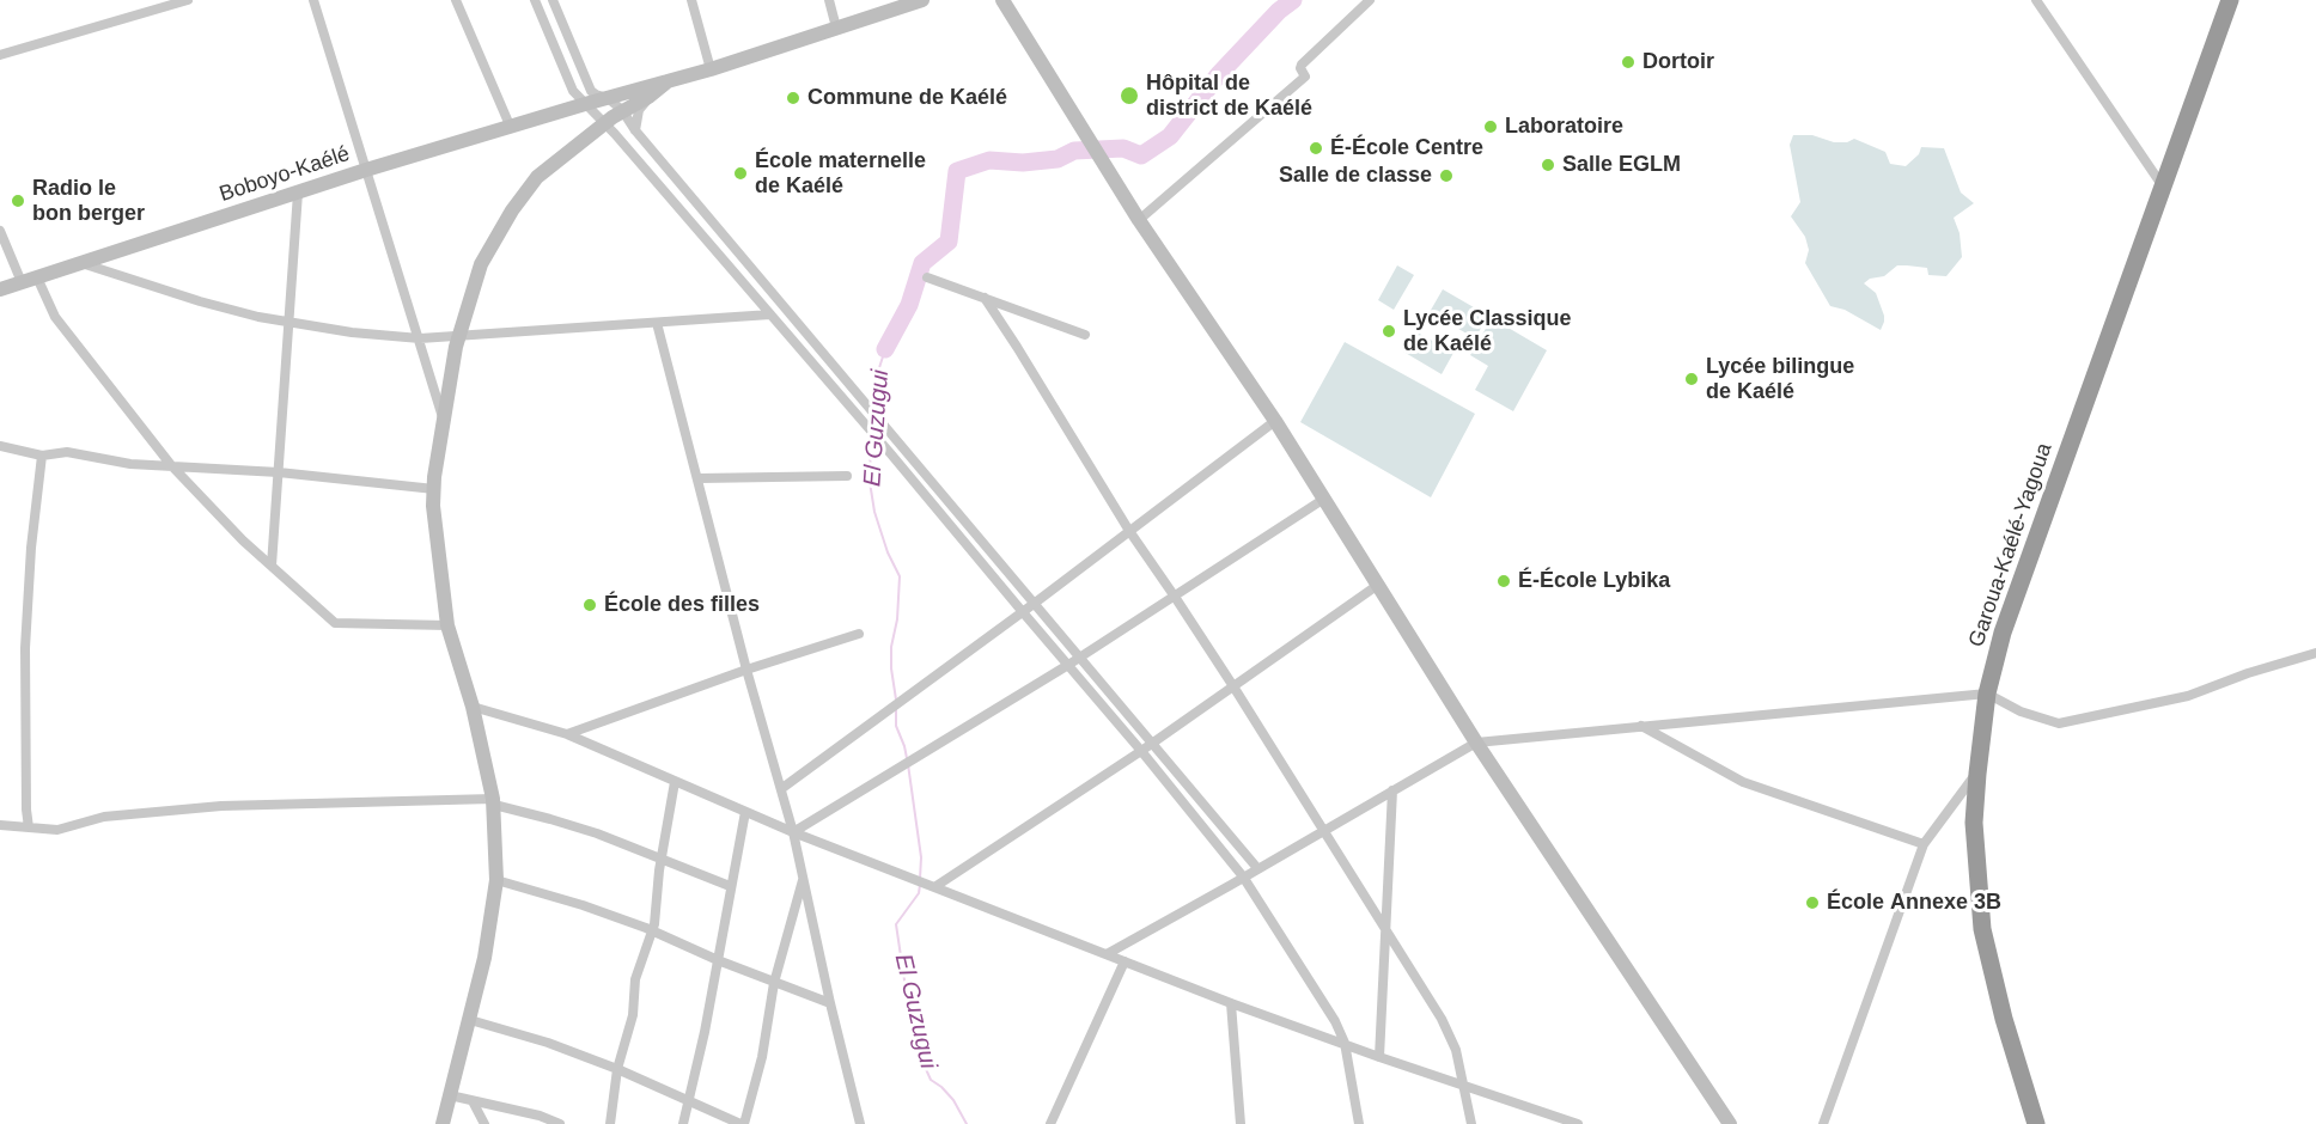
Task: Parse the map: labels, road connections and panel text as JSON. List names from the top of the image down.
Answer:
{
  "streets": {
    "highway": ["Garoua-Kaélé-Yagoua"],
    "main road": ["Boboyo-Kaélé"]
  },
  "water": ["El Guzugui"],
  "places": [
    "Dortoir",
    "Hôpital de district de Kaélé",
    "Commune de Kaélé",
    "Laboratoire",
    "É-École Centre",
    "Salle EGLM",
    "École maternelle de Kaélé",
    "Salle de classe",
    "Radio le bon berger",
    "Lycée Classique de Kaélé",
    "Lycée bilingue de Kaélé",
    "É-École Lybika",
    "École des filles",
    "École Annexe 3B"
  ]
}
